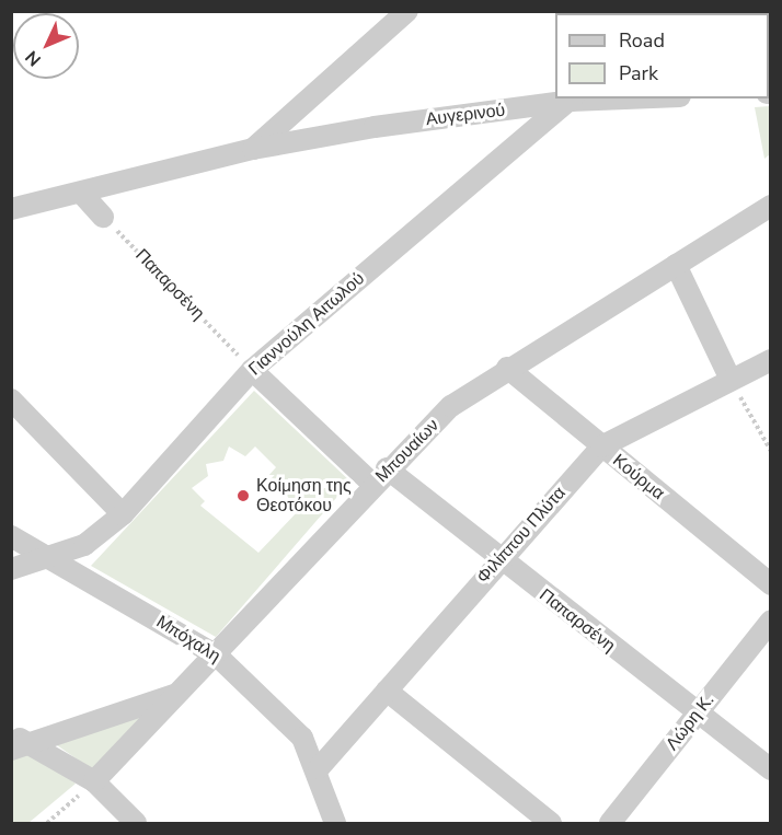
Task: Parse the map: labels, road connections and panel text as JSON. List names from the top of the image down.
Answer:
{
  "streets": {
    "street": [
      "Αυγερινού",
      "Παπαρσένη",
      "Γιαννούλη Αιτωλού",
      "Μπουαίων",
      "Κούρμα",
      "Φιλίππου Πλύτα",
      "Μπόχαλη",
      "Λώρη Κ."
    ]
  },
  "crossings": [
    ["Αυγερινού", "Γιαννούλη Αιτωλού"],
    ["Παπαρσένη", "Γιαννούλη Αιτωλού"],
    ["Παπαρσένη", "Μπουαίων"],
    ["Παπαρσένη", "Φιλίππου Πλύτα"],
    ["Παπαρσένη", "Λώρη Κ."],
    ["Γιαννούλη Αιτωλού", "Μπόχαλη"],
    ["Μπουαίων", "Κούρμα"],
    ["Μπουαίων", "Μπόχαλη"],
    ["Κούρμα", "Φιλίππου Πλύτα"],
    ["Φιλίππου Πλύτα", "Μπόχαλη"]
  ],
  "places": ["Κοίμηση της Θεοτόκου"],
  "legend": ["Road", "Park"],
  "north": "bottom left"
}
